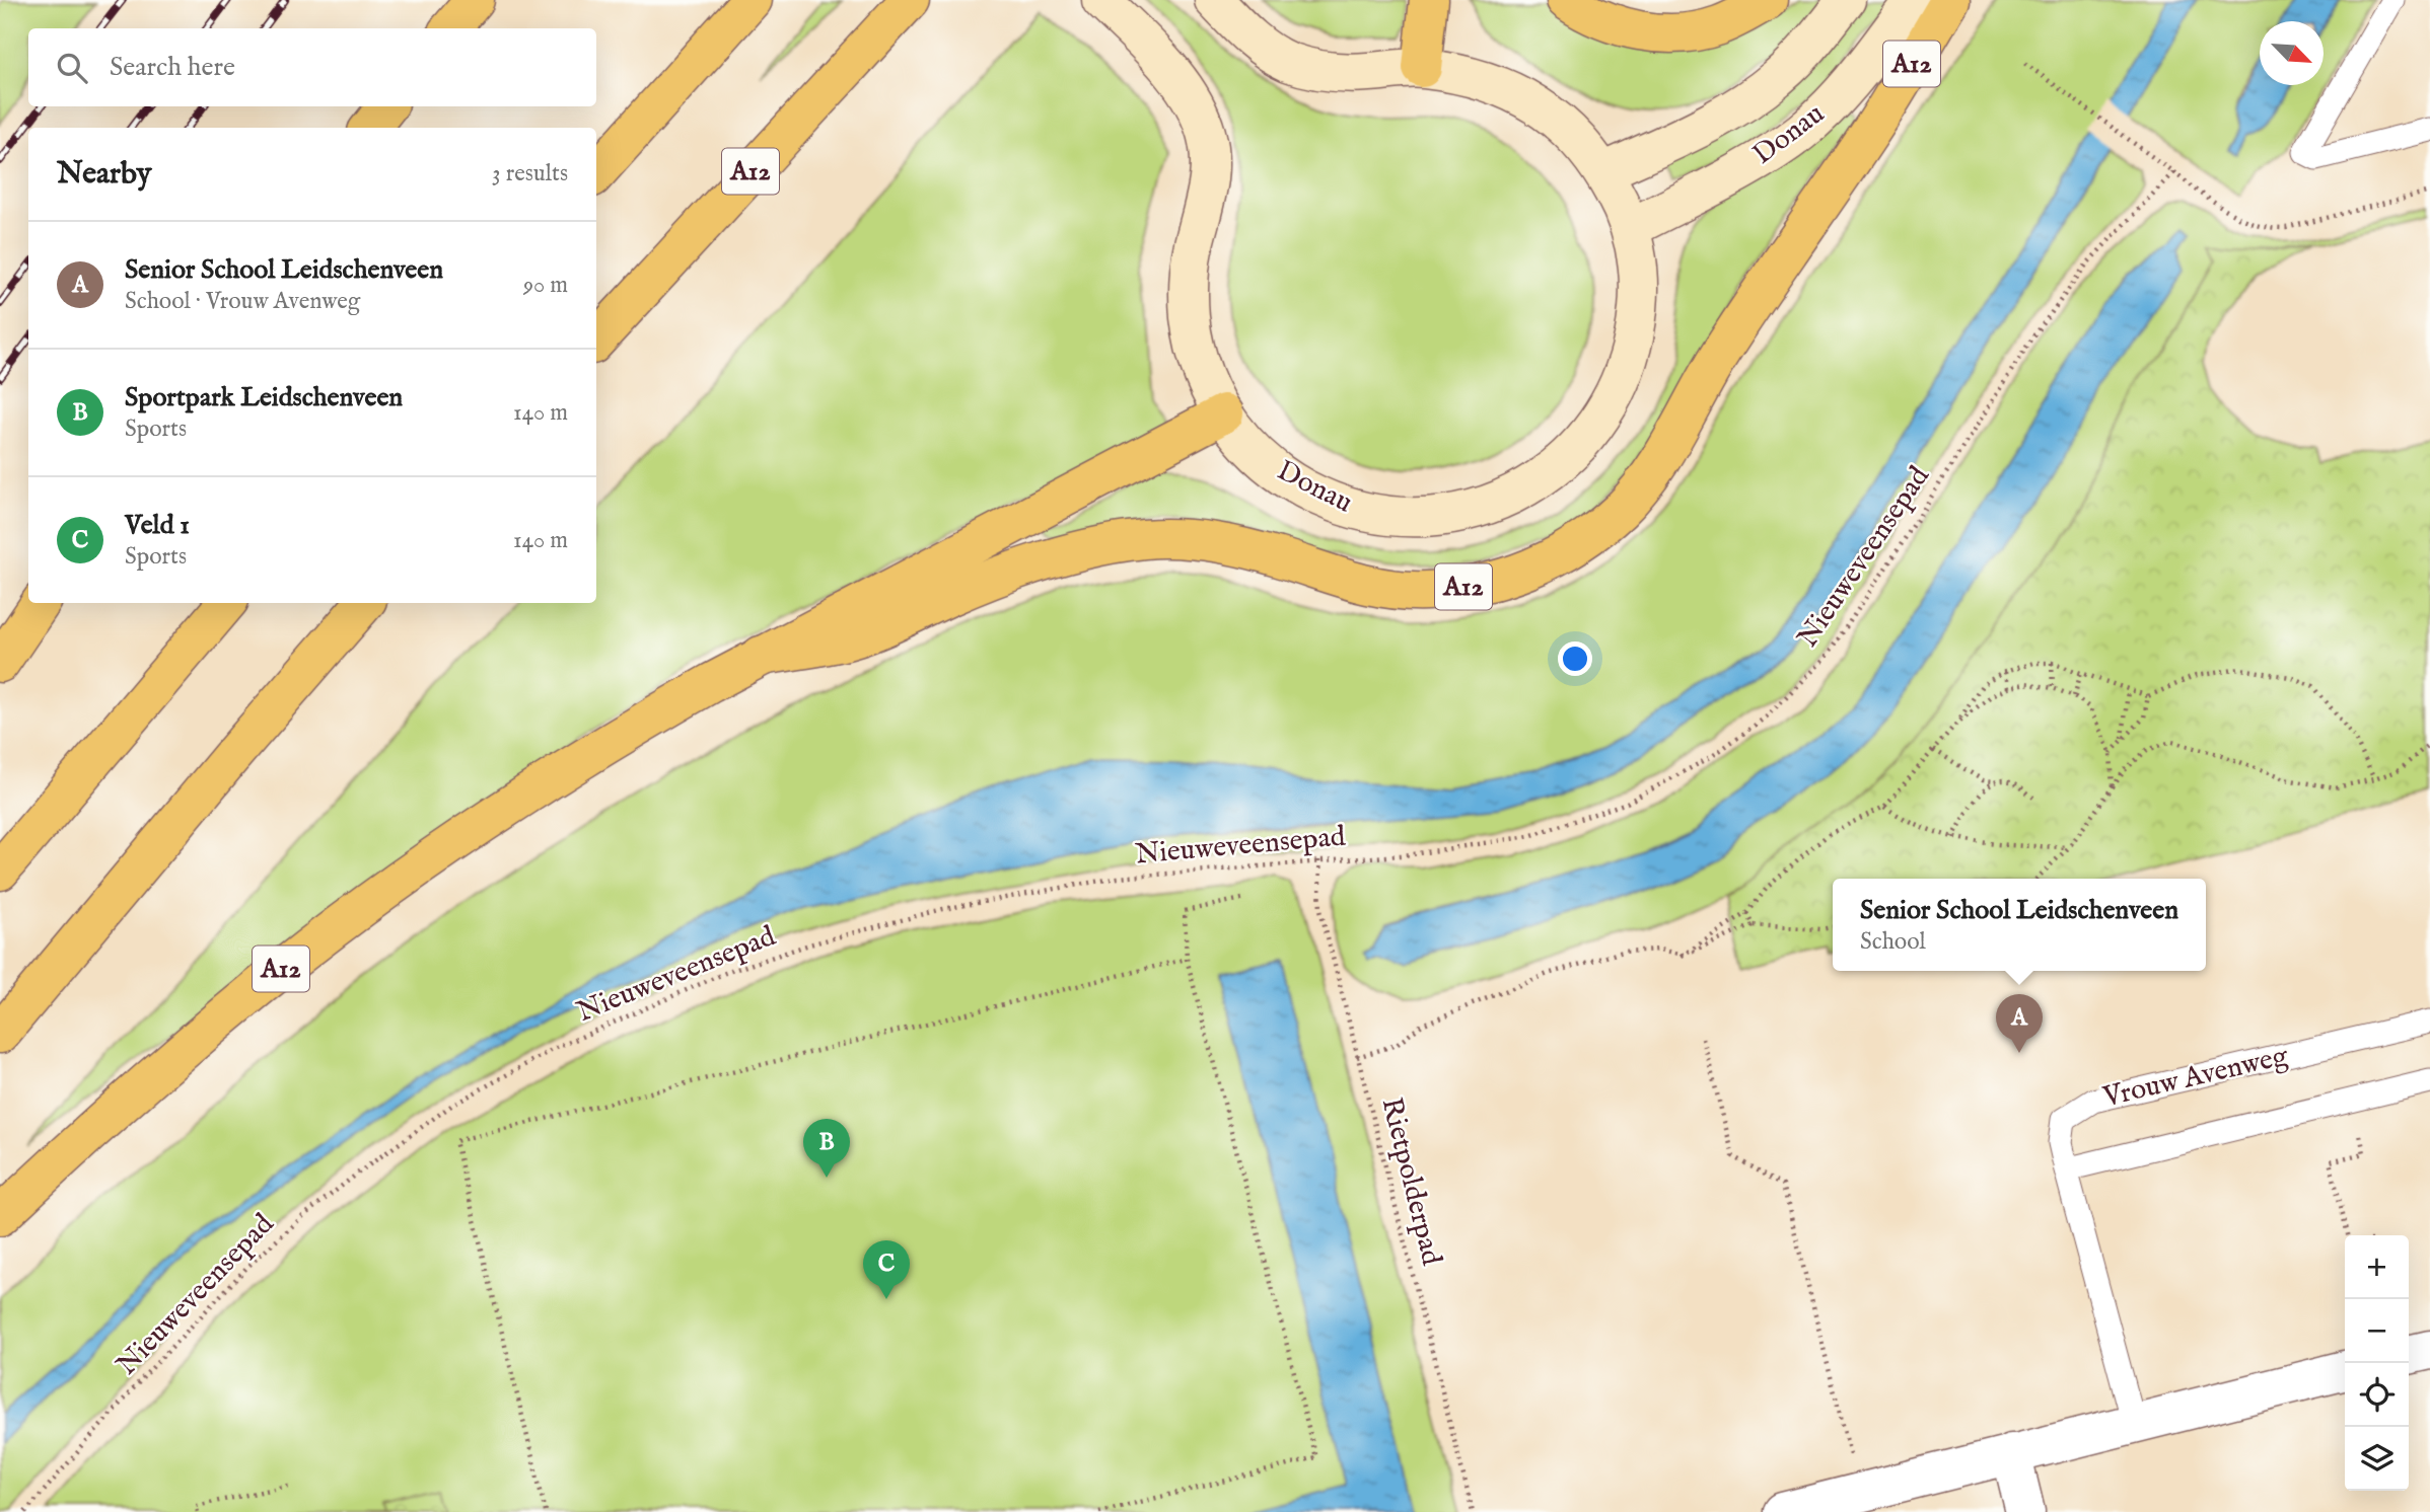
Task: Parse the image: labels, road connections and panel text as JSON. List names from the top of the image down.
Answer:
{
  "streets": {
    "highway": ["A12"],
    "main road": ["Donau"],
    "lane": ["Vrouw Avenweg"],
    "path": ["Nieuweveensepad", "Rietpolderpad"]
  },
  "crossings": [
    ["A12", "Donau"],
    ["Nieuweveensepad", "Rietpolderpad"]
  ],
  "north": "bottom right",
  "page": {
    "search": "Search here",
    "heading": ["Nearby", "3 results"],
    "list": [
      {
        "mark": "A",
        "name": "Senior School Leidschenveen",
        "note": "School · Vrouw Avenweg",
        "value": "90 m"
      },
      {
        "mark": "B",
        "name": "Sportpark Leidschenveen",
        "note": "Sports",
        "value": "140 m"
      },
      {
        "mark": "C",
        "name": "Veld 1",
        "note": "Sports",
        "value": "140 m"
      }
    ],
    "popup": ["Senior School Leidschenveen", "School"],
    "pins": ["A", "B", "C"],
    "map_buttons": ["+", "−"]
  }
}
